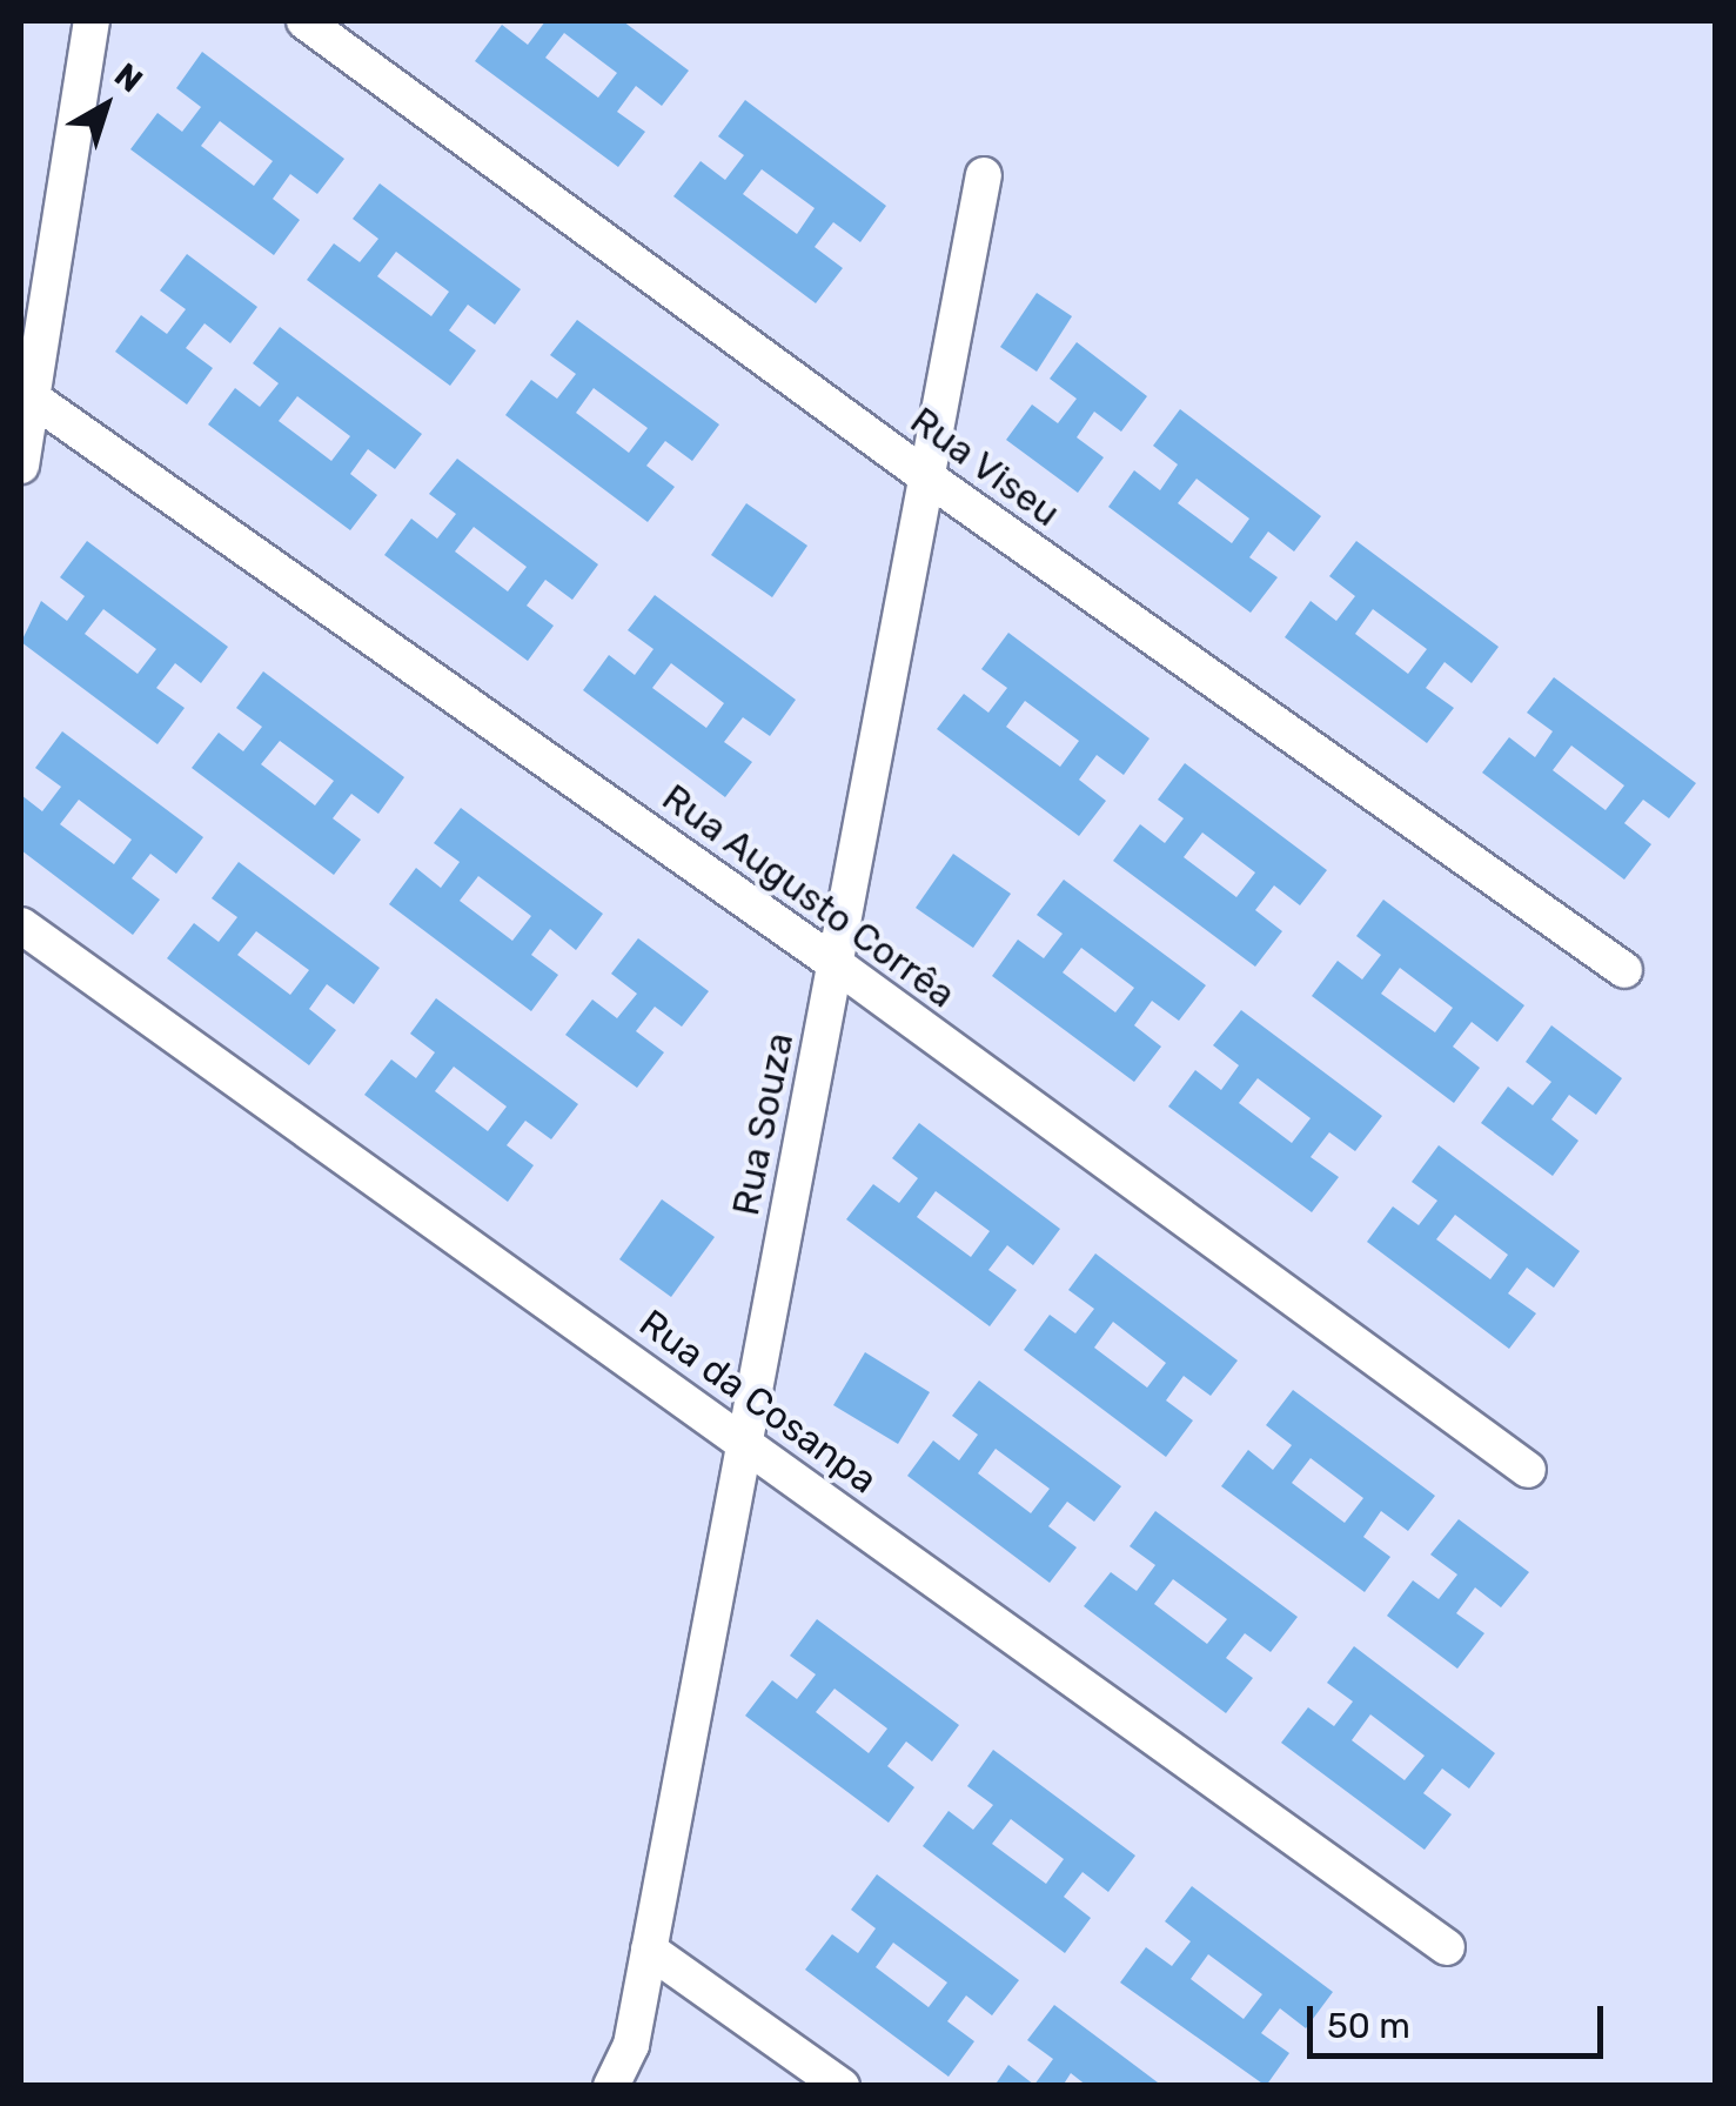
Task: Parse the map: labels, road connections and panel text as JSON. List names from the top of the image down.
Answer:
{
  "streets": {
    "street": [
      "Rua Viseu",
      "Rua Augusto Corrêa",
      "Rua Souza",
      "Rua da Cosanpa"
    ]
  },
  "crossings": [
    ["Rua Viseu", "Rua Souza"],
    ["Rua Augusto Corrêa", "Rua Souza"],
    ["Rua Souza", "Rua da Cosanpa"]
  ],
  "scale_bar": "50 m",
  "north": "top right"
}
